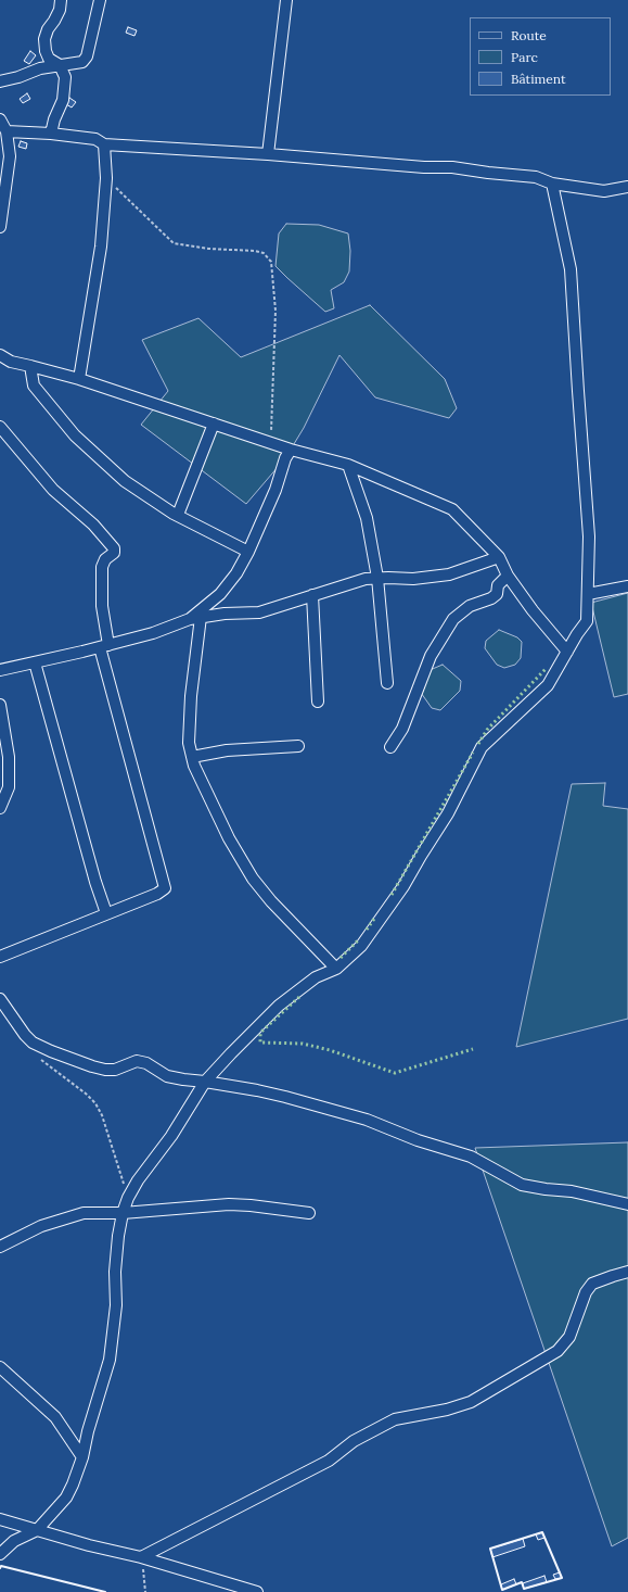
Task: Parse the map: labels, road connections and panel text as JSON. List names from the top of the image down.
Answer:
{
  "legend": ["Route", "Parc", "Bâtiment"]
}
